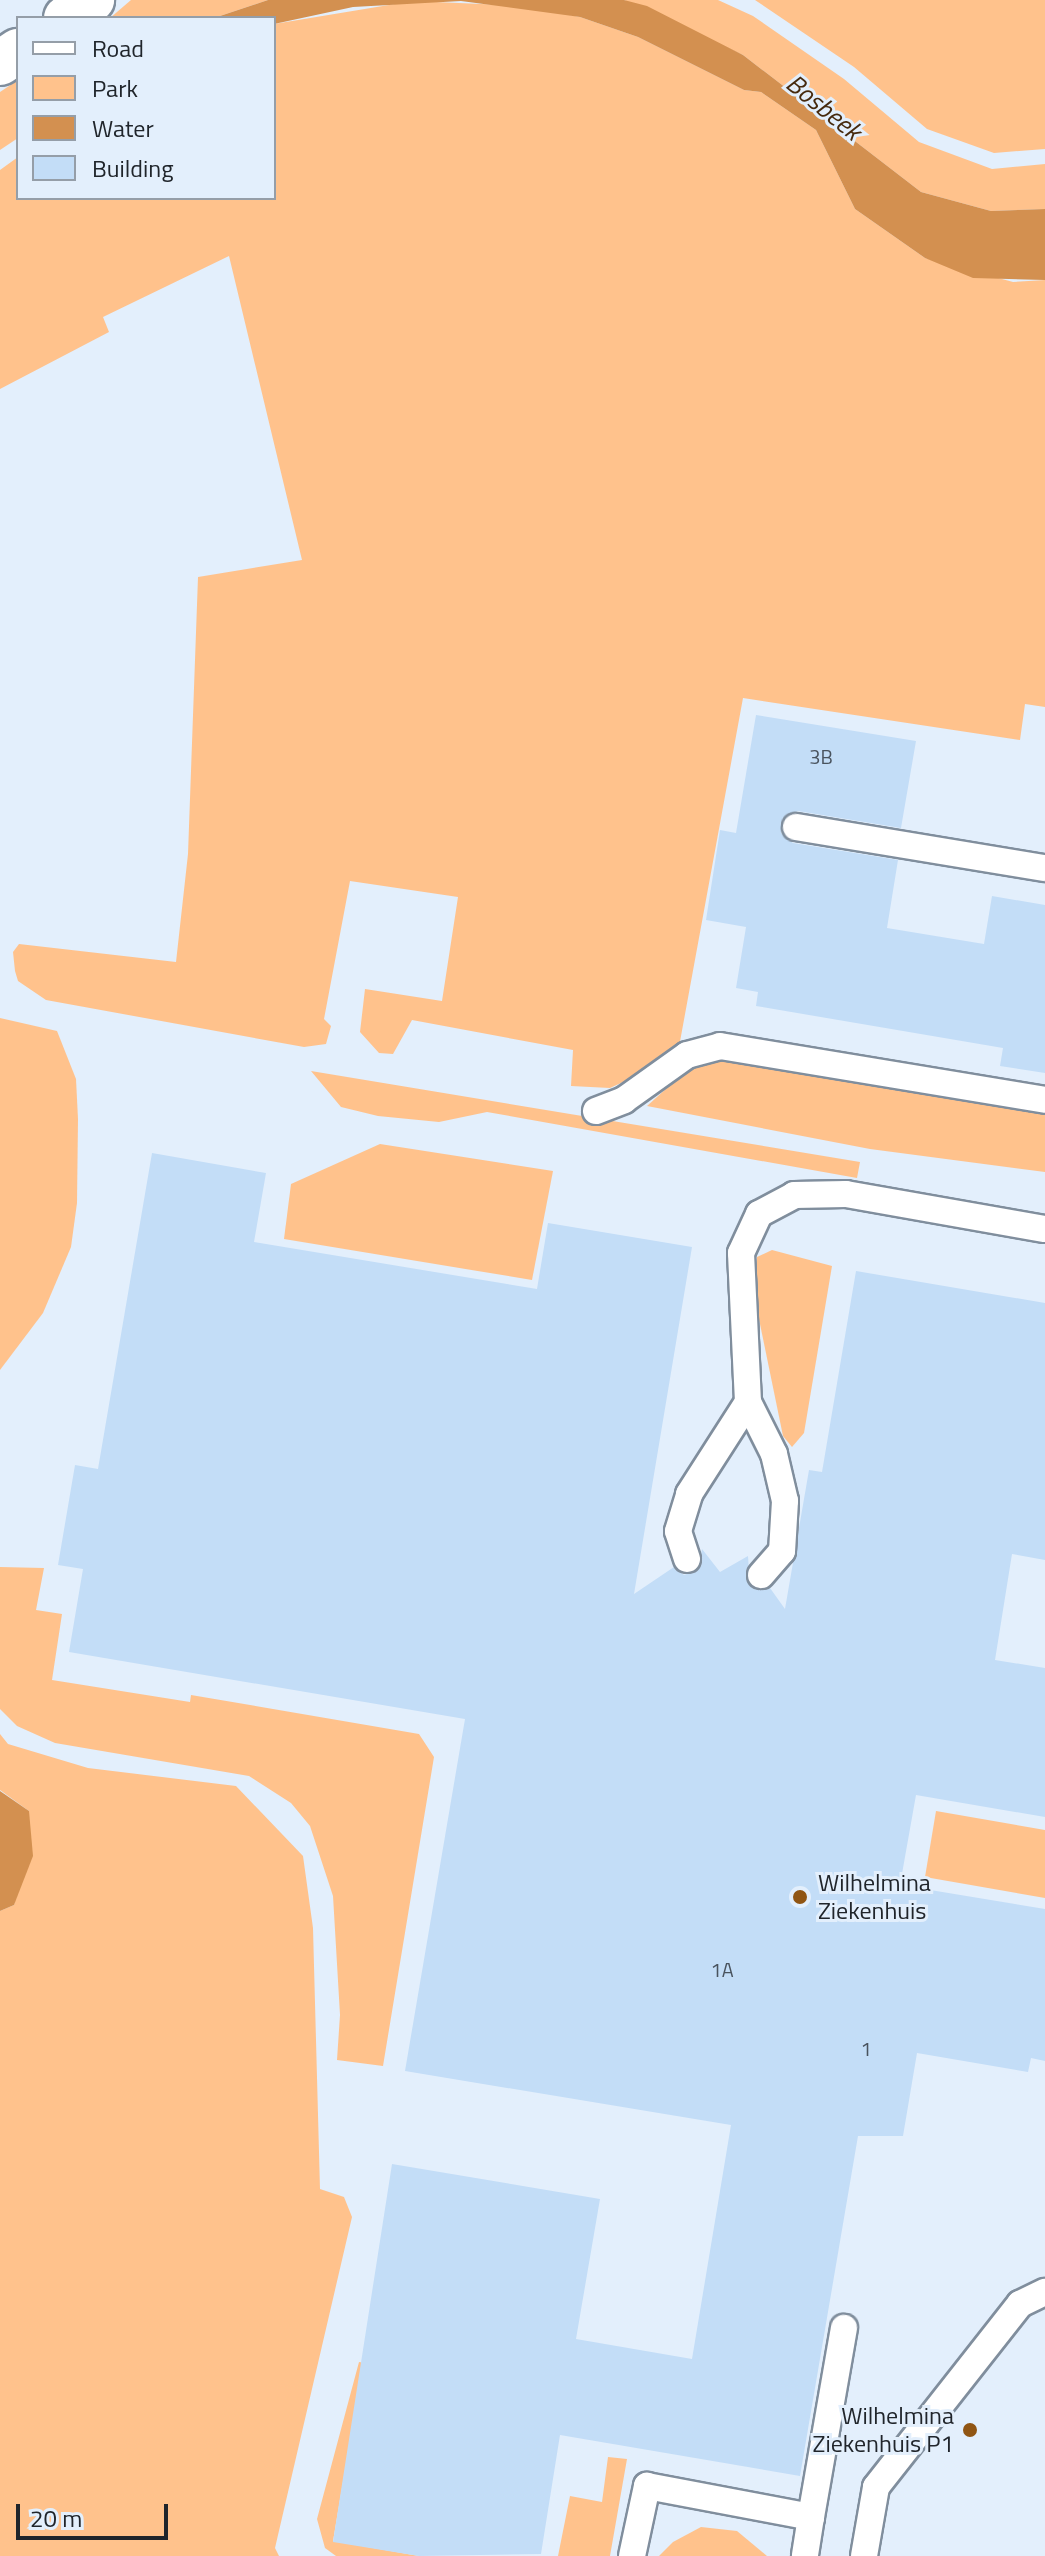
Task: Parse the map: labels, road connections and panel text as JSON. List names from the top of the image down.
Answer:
{
  "water": ["Bosbeek"],
  "places": ["Wilhelmina Ziekenhuis", "Wilhelmina Ziekenhuis P1"],
  "house_numbers": ["3B", "1A", "1"],
  "legend": [
    "Road",
    "Park",
    "Water",
    "Building"
  ],
  "scale_bar": "20 m"
}
